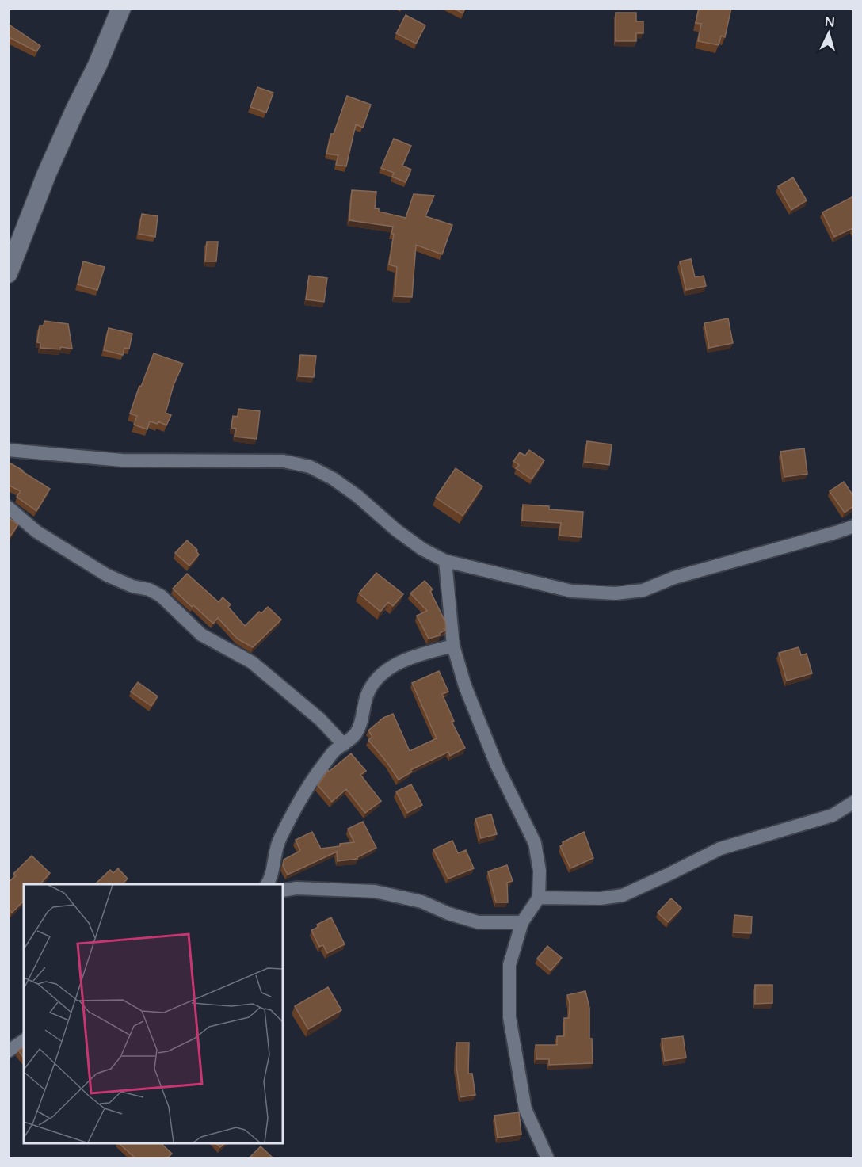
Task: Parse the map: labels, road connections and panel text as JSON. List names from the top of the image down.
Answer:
{
  "north": "top"
}
